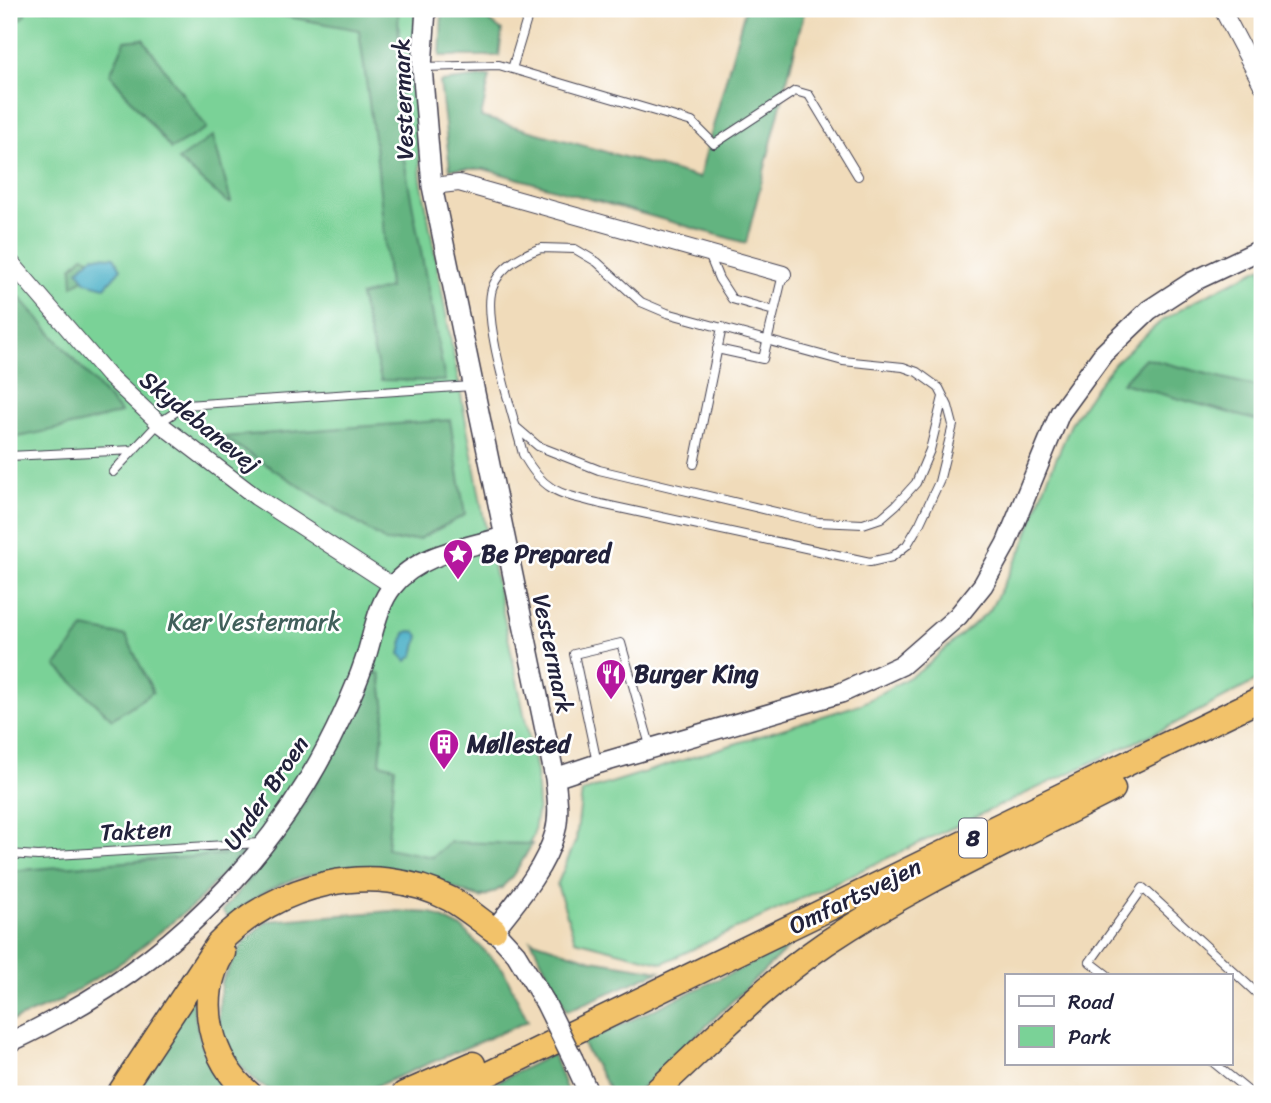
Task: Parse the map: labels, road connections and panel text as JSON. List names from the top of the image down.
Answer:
{
  "streets": {
    "highway": ["8", "Omfartsvejen"],
    "street": ["Vestermark", "Skydebanevej", "Under Broen"],
    "lane": ["Takten"]
  },
  "crossings": [
    ["Vestermark", "Under Broen"],
    ["Skydebanevej", "Under Broen"],
    ["Under Broen", "Takten"]
  ],
  "parks": ["Kær Vestermark"],
  "places": {
    "place": ["Be Prepared"],
    "restaurant": ["Burger King"],
    "building": ["Møllested"]
  },
  "legend": ["Road", "Park"]
}
